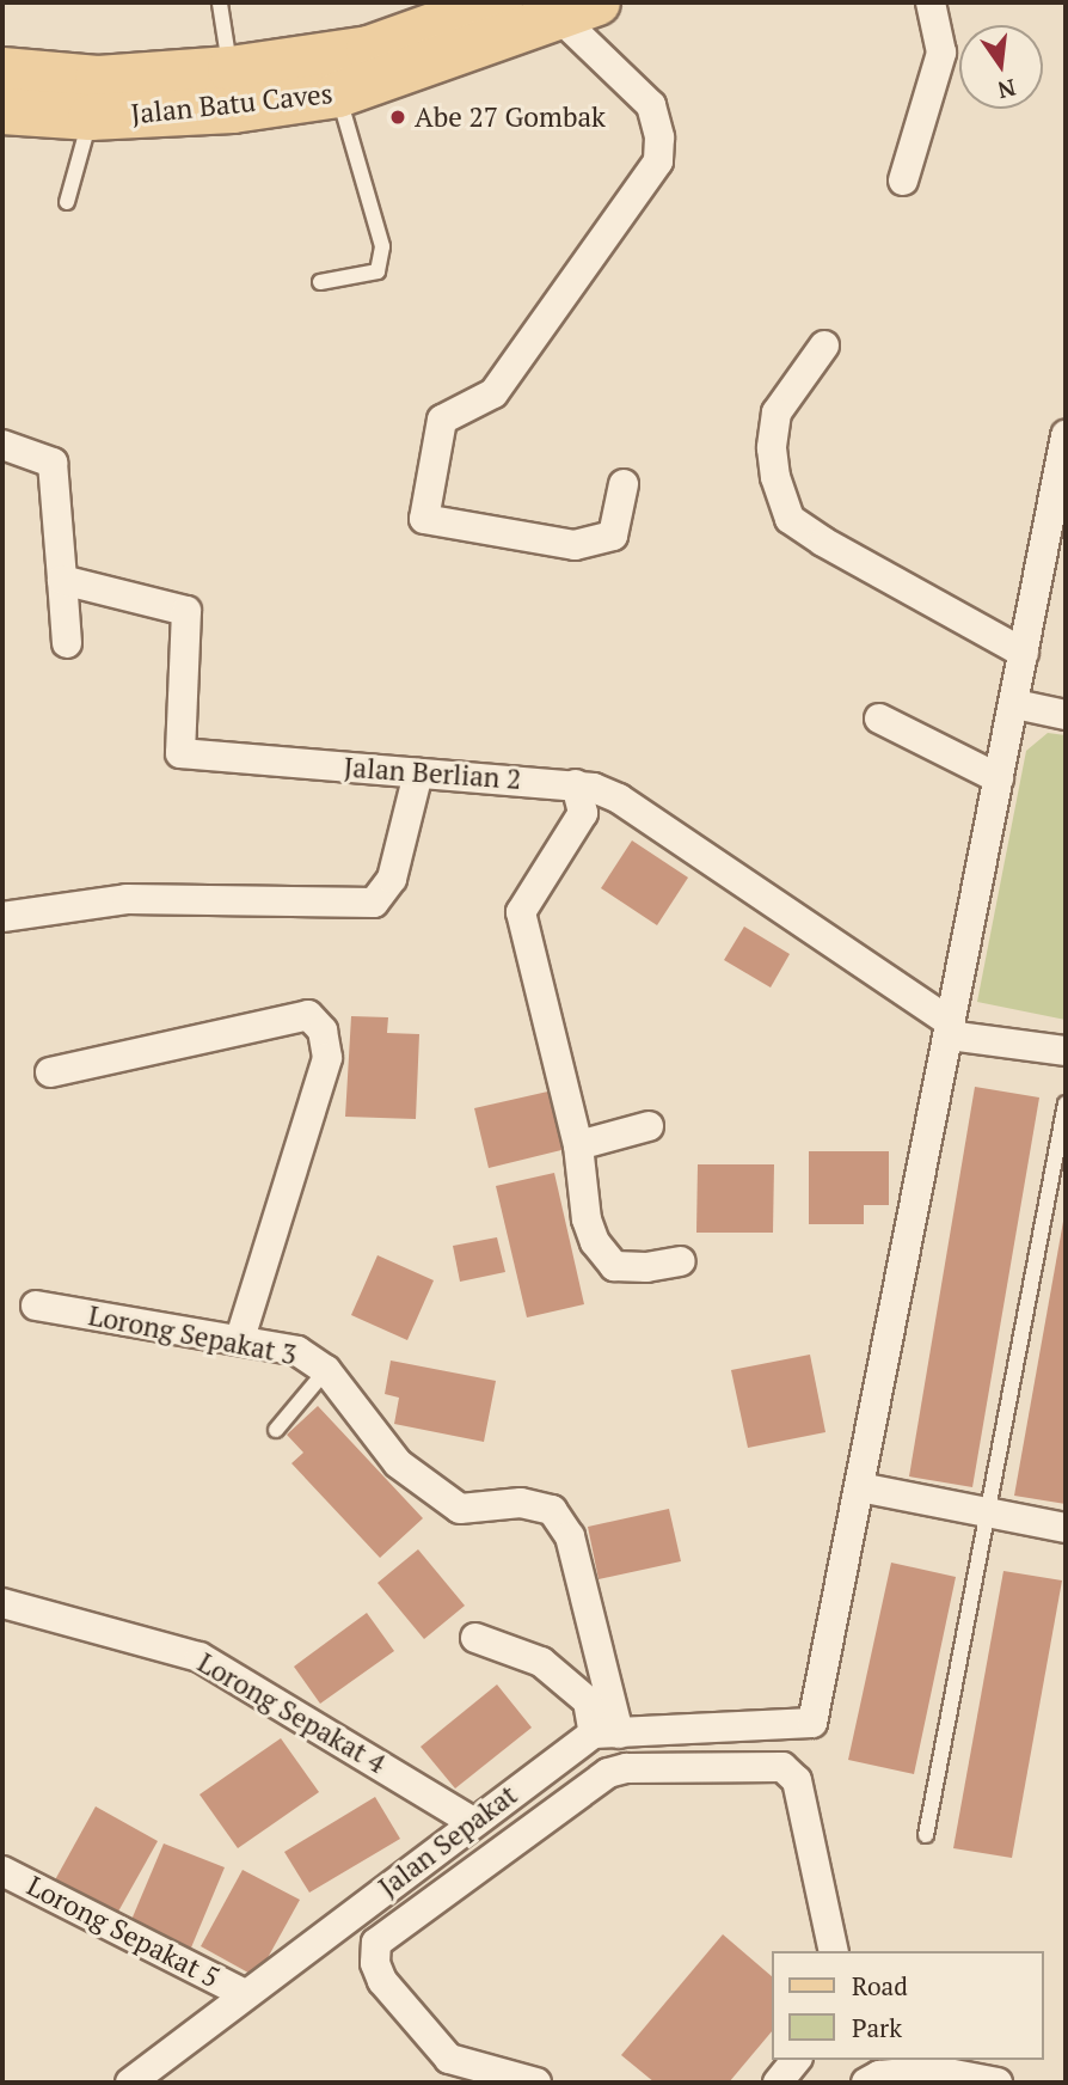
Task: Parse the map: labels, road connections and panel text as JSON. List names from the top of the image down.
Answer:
{
  "streets": {
    "main road": ["Jalan Batu Caves"],
    "street": [
      "Jalan Berlian 2",
      "Lorong Sepakat 3",
      "Lorong Sepakat 4",
      "Jalan Sepakat",
      "Lorong Sepakat 5"
    ]
  },
  "crossings": [
    ["Lorong Sepakat 3", "Jalan Sepakat"],
    ["Lorong Sepakat 4", "Jalan Sepakat"],
    ["Jalan Sepakat", "Lorong Sepakat 5"]
  ],
  "places": ["Abe 27 Gombak"],
  "legend": ["Road", "Park"],
  "north": "bottom"
}
